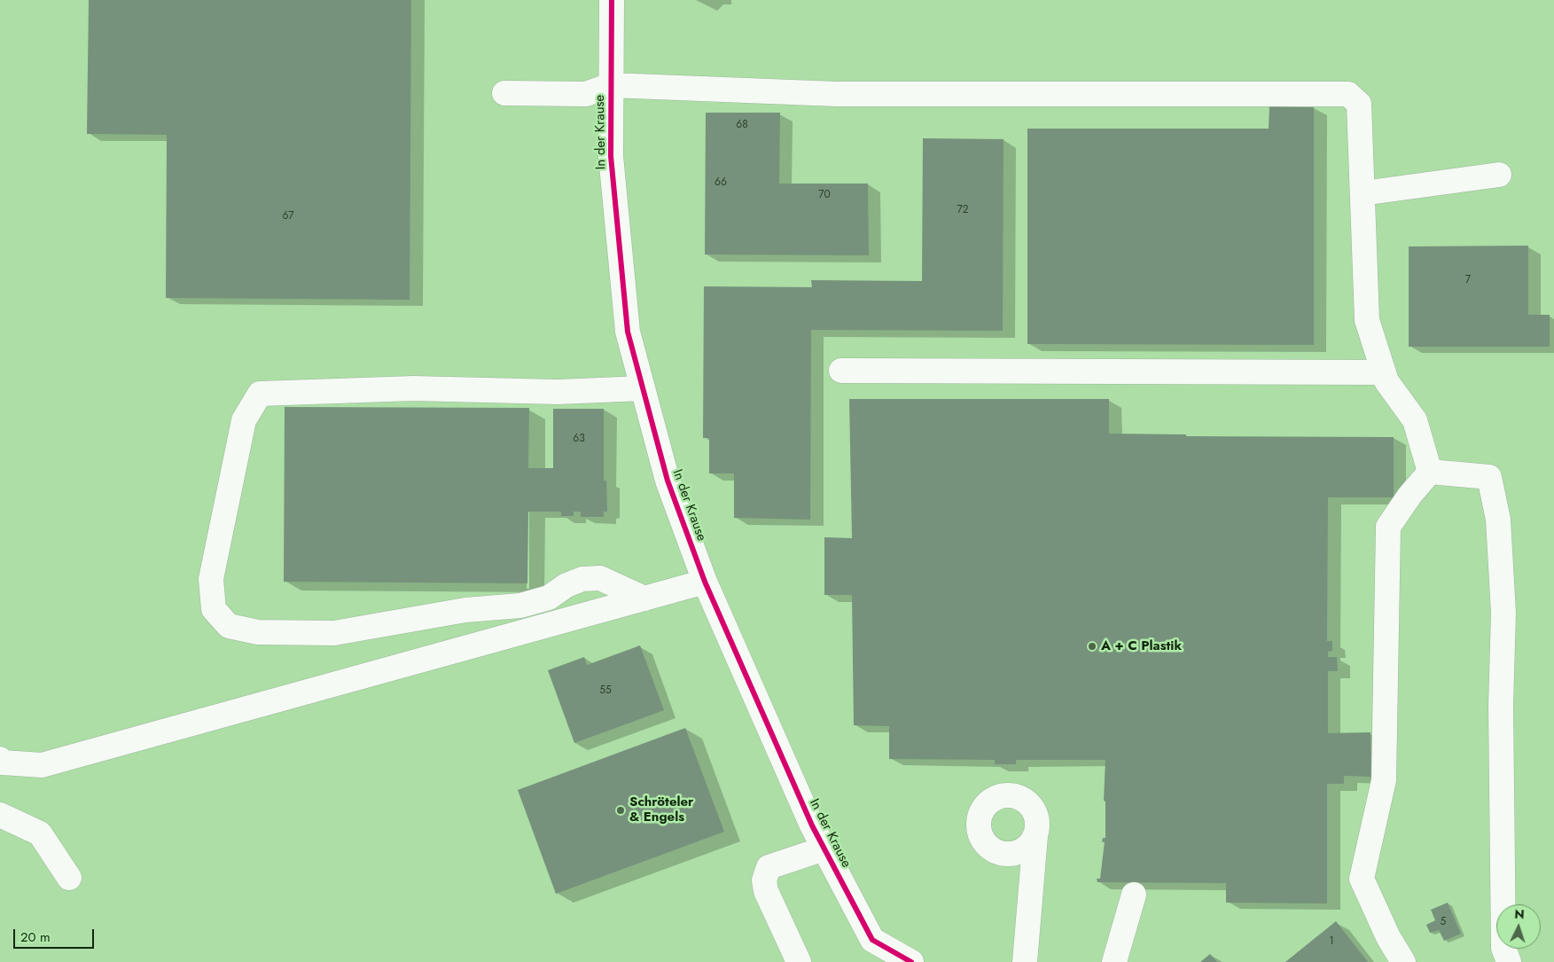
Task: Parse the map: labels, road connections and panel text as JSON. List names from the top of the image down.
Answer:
{
  "streets": {
    "street": ["In der Krause"]
  },
  "places": ["A + C Plastik", "Schröteler & Engels"],
  "house_numbers": [
    "68",
    "66",
    "70",
    "72",
    "67",
    "7",
    "63",
    "55",
    "5",
    "1"
  ],
  "scale_bar": "20 m",
  "north": "top"
}
